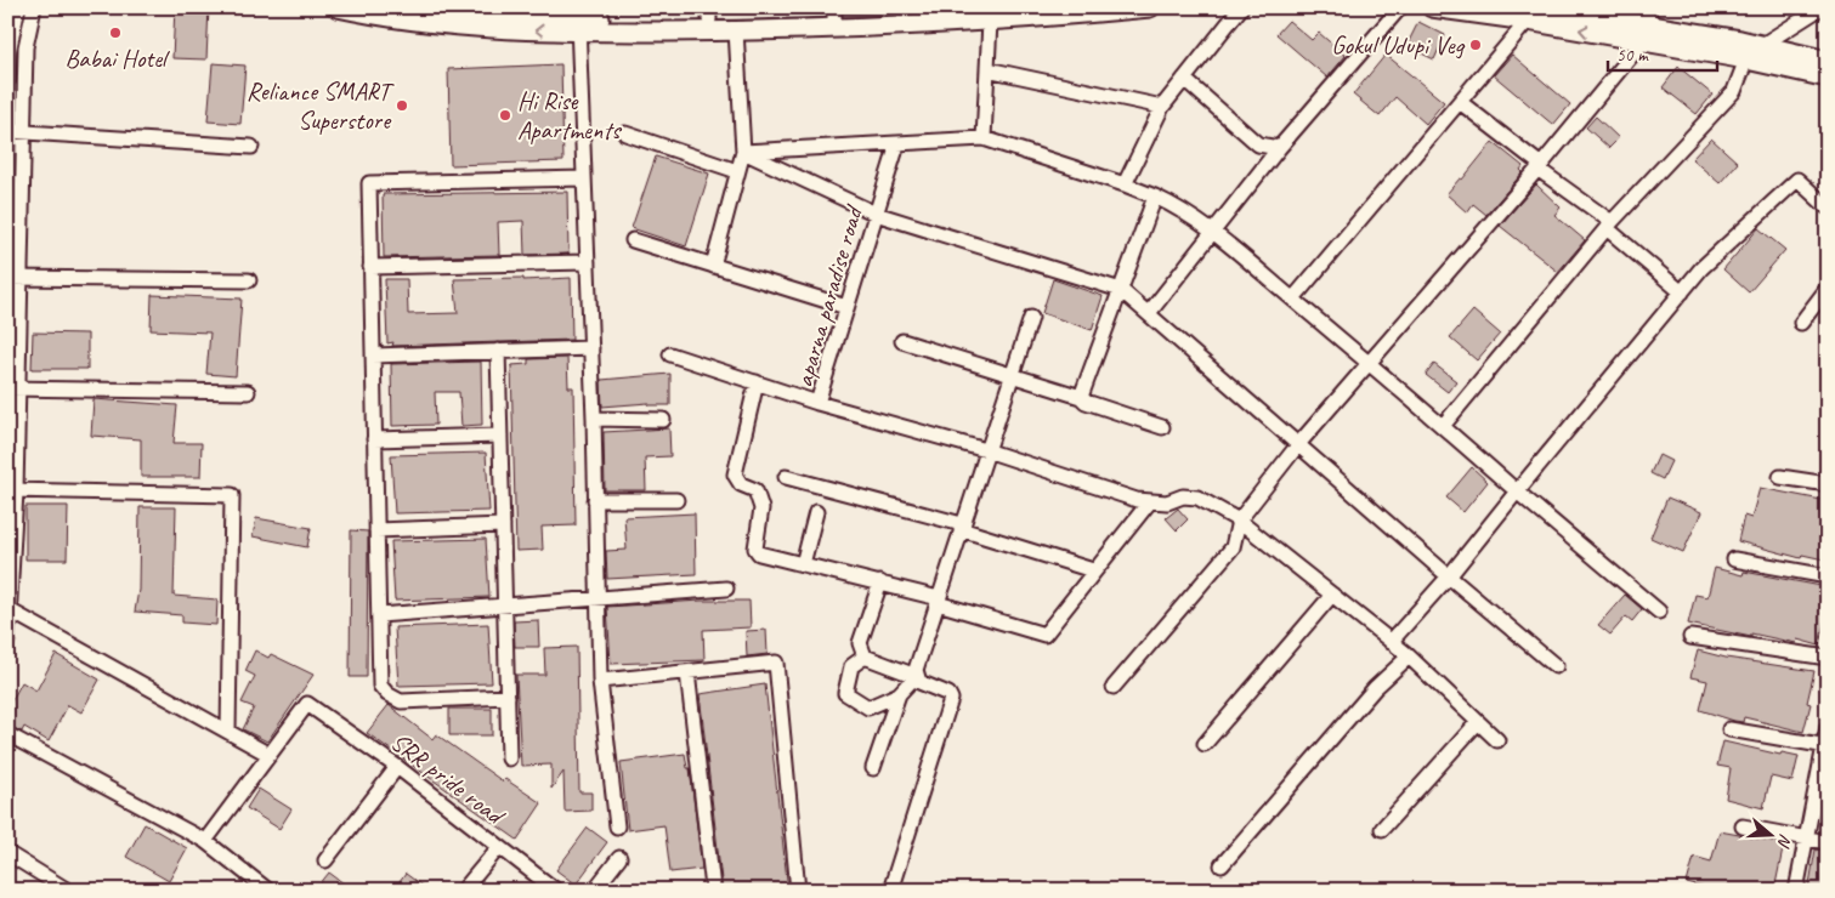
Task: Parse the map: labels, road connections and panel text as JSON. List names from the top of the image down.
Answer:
{
  "streets": {
    "street": ["aparna paradise road", "SRR pride road"]
  },
  "places": [
    "Babai Hotel",
    "Gokul Udupi Veg",
    "Reliance SMART Superstore",
    "Hi Rise Apartments"
  ],
  "scale_bar": "50 m",
  "north": "right"
}
